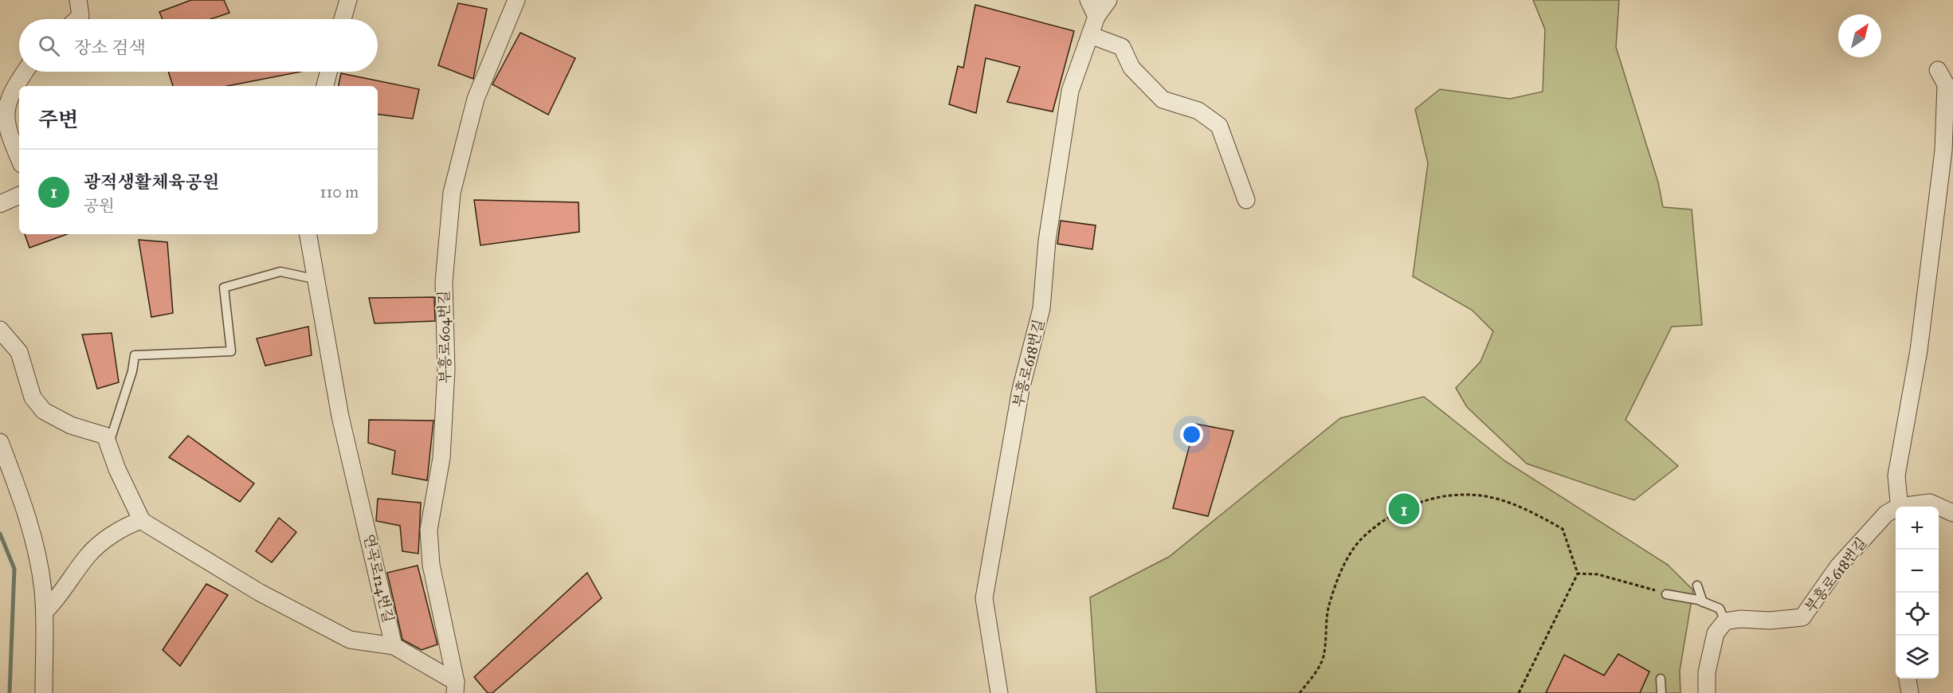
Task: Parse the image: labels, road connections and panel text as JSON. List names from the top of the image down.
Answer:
{
  "streets": {
    "street": ["부흥로604번길", "부흥로618번길", "연곡로124번길"]
  },
  "crossings": [
    ["부흥로604번길", "연곡로124번길"]
  ],
  "north": "top right",
  "page": {
    "search": "장소 검색",
    "heading": "주변",
    "list": [
      {
        "mark": "1",
        "name": "광적생활체육공원",
        "note": "공원",
        "value": "110 m"
      }
    ],
    "pins": "1",
    "map_buttons": ["+", "−"]
  }
}
